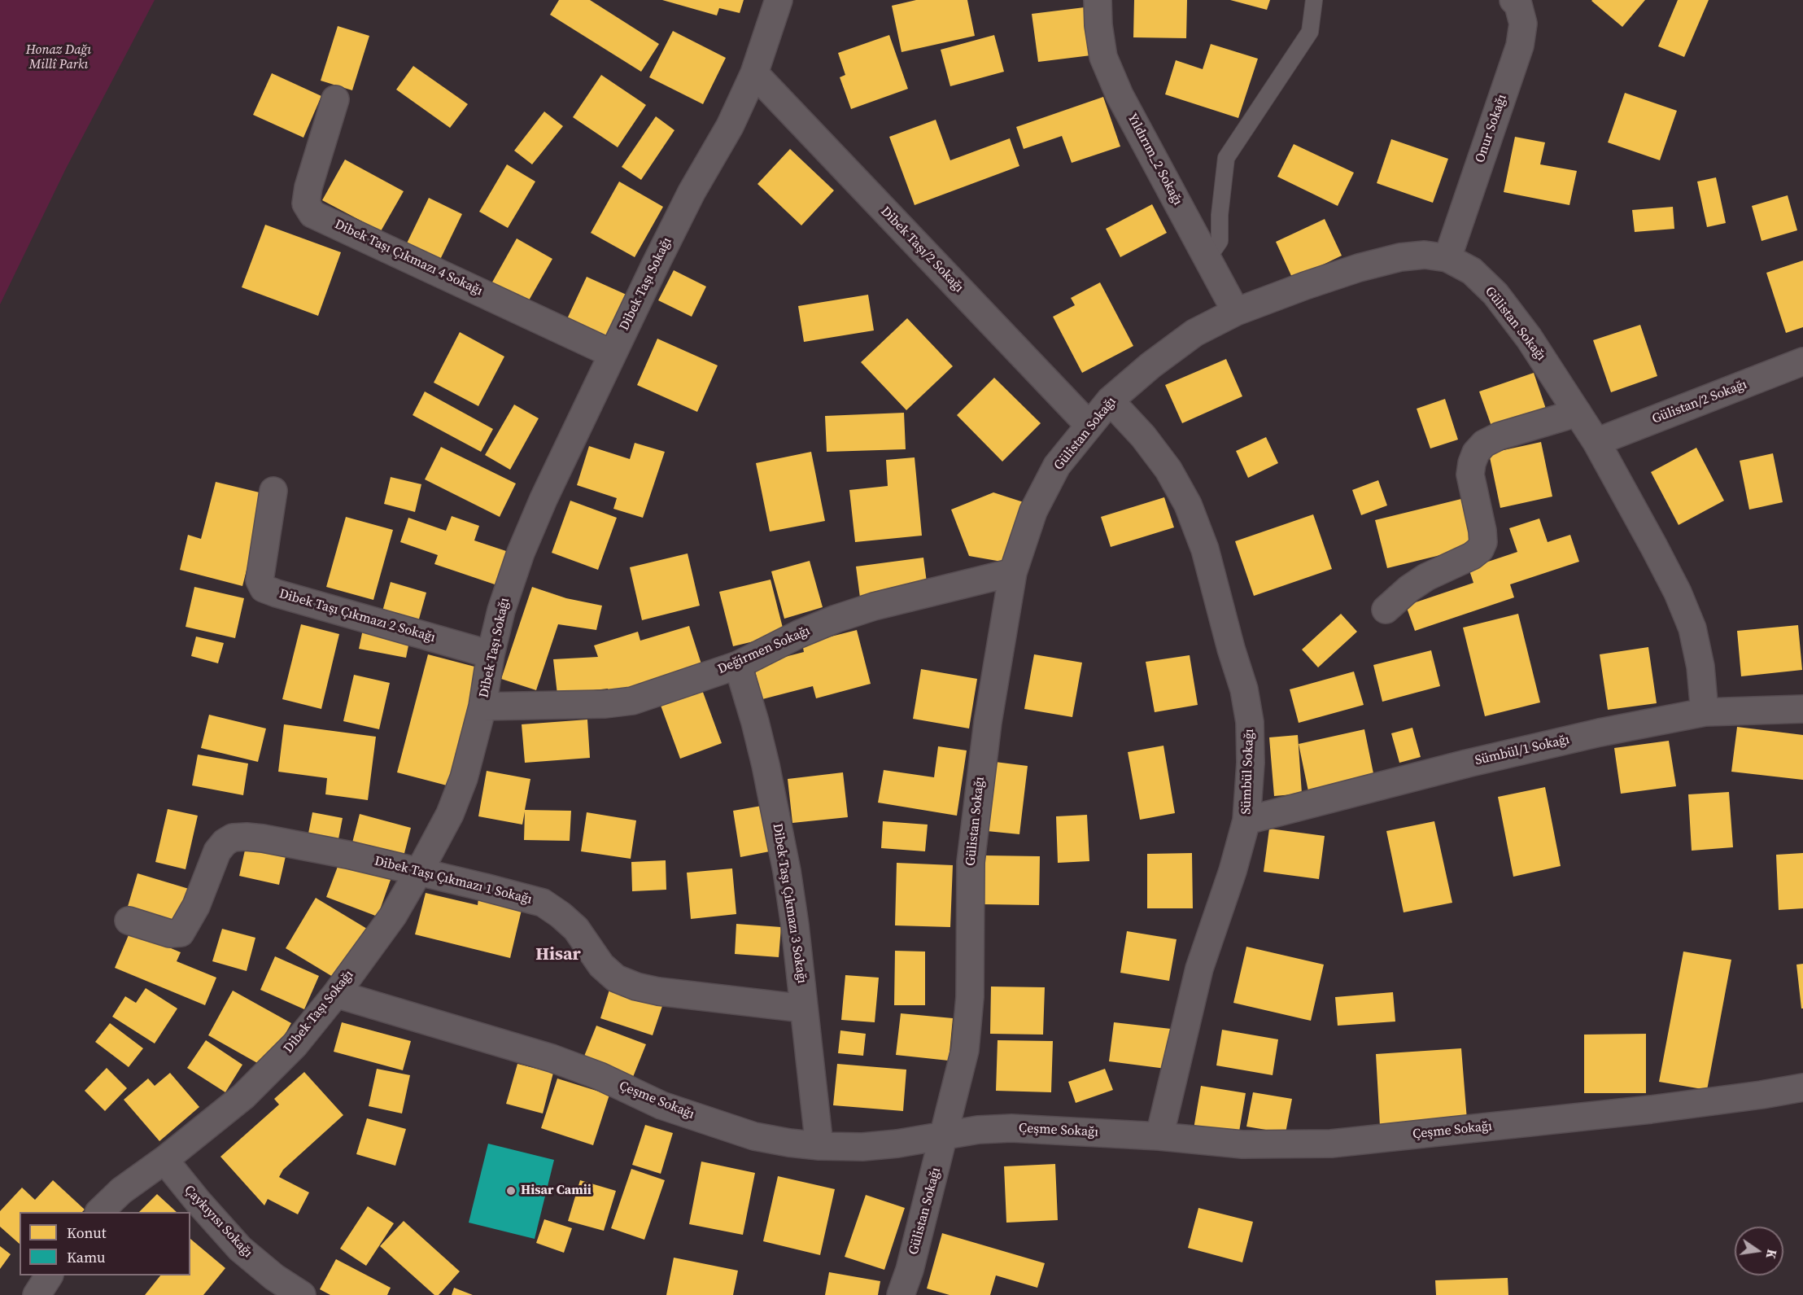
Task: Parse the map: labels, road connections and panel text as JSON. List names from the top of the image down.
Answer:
{
  "streets": {
    "street": [
      "Onur Sokağı",
      "Yıldırım_2 Sokağı",
      "Dibek Taşı/2 Sokağı",
      "Dibek Taşı Çıkmazı 4 Sokağı",
      "Dibek Taşı Sokağı",
      "Gülistan Sokağı",
      "Gülistan/2 Sokağı",
      "Dibek Taşı Çıkmazı 2 Sokağı",
      "Değirmen Sokağı",
      "Sümbül/1 Sokağı",
      "Sümbül Sokağı",
      "Dibek Taşı Çıkmazı 1 Sokağı",
      "Dibek Taşı Çıkmazı 3 Sokağı",
      "Çeşme Sokağı",
      "Çaykıyısı Sokağı"
    ]
  },
  "crossings": [
    ["Onur Sokağı", "Gülistan Sokağı"],
    ["Yıldırım_2 Sokağı", "Gülistan Sokağı"],
    ["Dibek Taşı/2 Sokağı", "Dibek Taşı Sokağı"],
    ["Dibek Taşı/2 Sokağı", "Gülistan Sokağı"],
    ["Dibek Taşı Çıkmazı 4 Sokağı", "Dibek Taşı Sokağı"],
    ["Dibek Taşı Sokağı", "Dibek Taşı Çıkmazı 2 Sokağı"],
    ["Dibek Taşı Sokağı", "Değirmen Sokağı"],
    ["Dibek Taşı Sokağı", "Dibek Taşı Çıkmazı 1 Sokağı"],
    ["Dibek Taşı Sokağı", "Çeşme Sokağı"],
    ["Dibek Taşı Sokağı", "Çaykıyısı Sokağı"],
    ["Gülistan Sokağı", "Gülistan/2 Sokağı"],
    ["Gülistan Sokağı", "Değirmen Sokağı"],
    ["Gülistan Sokağı", "Sümbül/1 Sokağı"],
    ["Gülistan Sokağı", "Sümbül Sokağı"],
    ["Gülistan Sokağı", "Çeşme Sokağı"],
    ["Değirmen Sokağı", "Dibek Taşı Çıkmazı 3 Sokağı"],
    ["Sümbül/1 Sokağı", "Sümbül Sokağı"],
    ["Sümbül Sokağı", "Çeşme Sokağı"],
    ["Dibek Taşı Çıkmazı 1 Sokağı", "Dibek Taşı Çıkmazı 3 Sokağı"],
    ["Dibek Taşı Çıkmazı 3 Sokağı", "Çeşme Sokağı"]
  ],
  "districts": ["Hisar"],
  "parks": ["Honaz Dağı Millî Parkı"],
  "places": ["Hisar Camii"],
  "legend": ["Konut", "Kamu"],
  "north": "right"
}
